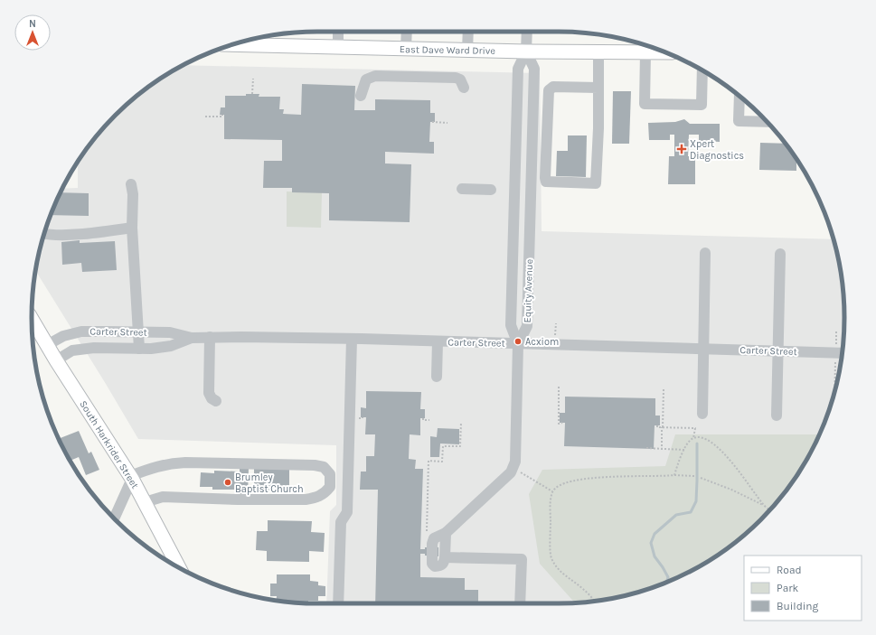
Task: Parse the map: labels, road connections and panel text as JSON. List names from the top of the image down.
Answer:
{
  "streets": {
    "main road": ["East Dave Ward Drive", "South Harkrider Street"],
    "street": ["Equity Avenue", "Carter Street"]
  },
  "crossings": [
    ["East Dave Ward Drive", "Equity Avenue"],
    ["Equity Avenue", "Carter Street"],
    ["Carter Street", "South Harkrider Street"]
  ],
  "places": {
    "health": ["Xpert Diagnostics"],
    "other": ["Acxiom", "Brumley Baptist Church"]
  },
  "legend": ["Road", "Park", "Building"],
  "north": "top"
}
